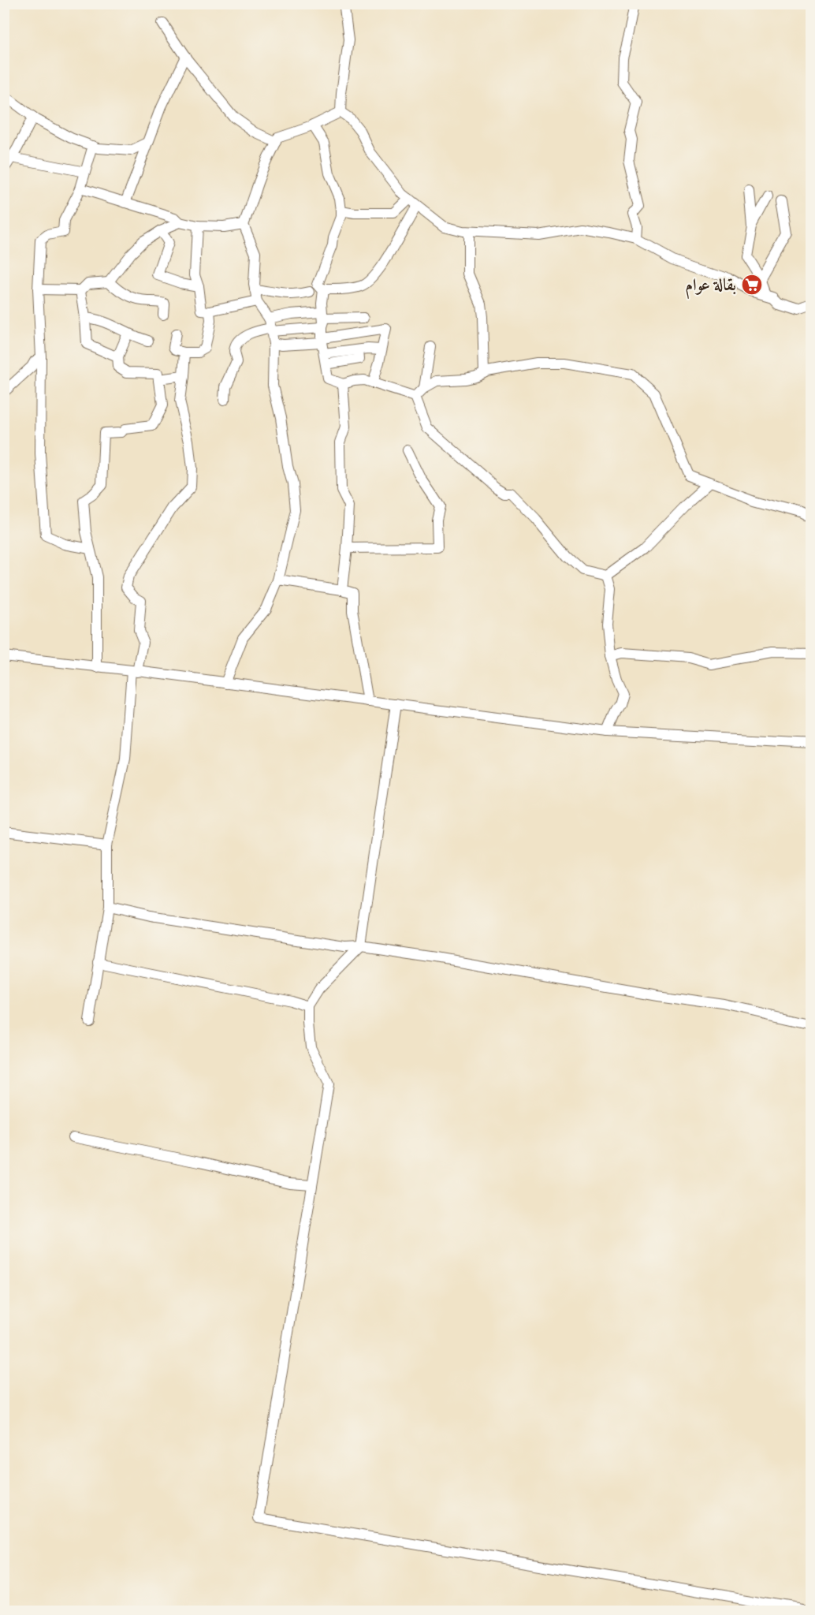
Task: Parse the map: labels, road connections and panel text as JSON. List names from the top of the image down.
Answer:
{
  "places": {
    "supermarket": ["بقالة عوام"]
  }
}
